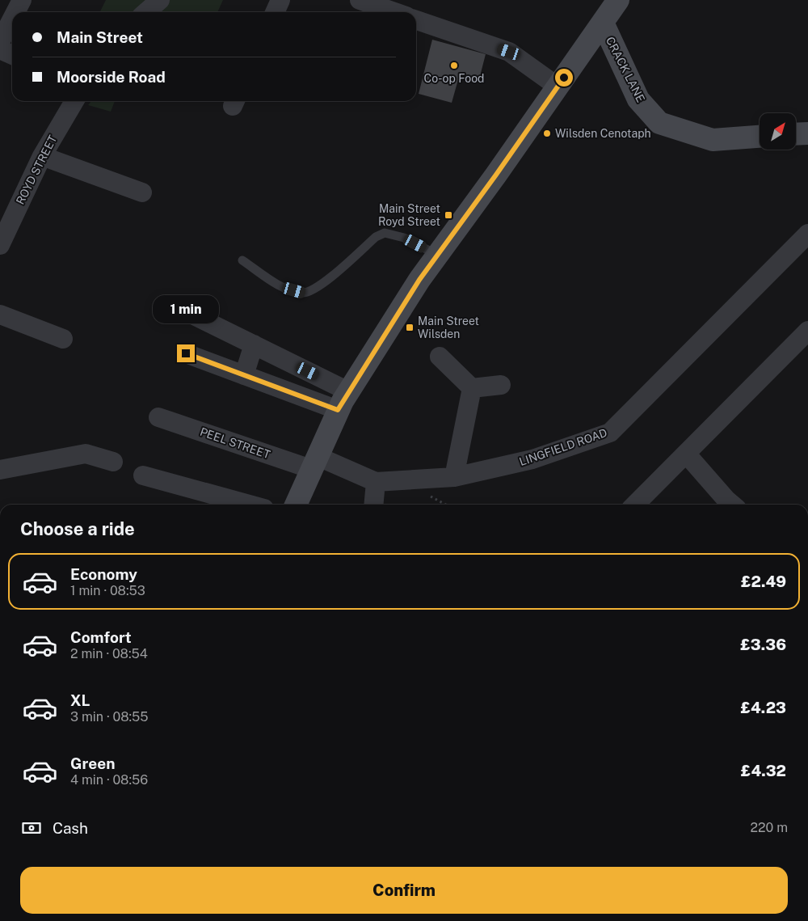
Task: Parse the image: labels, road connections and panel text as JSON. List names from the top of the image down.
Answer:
{
  "streets": {
    "street": [
      "CRACK LANE",
      "ROYD STREET",
      "PEEL STREET",
      "LINGFIELD ROAD"
    ]
  },
  "crossings": [
    ["PEEL STREET", "LINGFIELD ROAD"]
  ],
  "places": {
    "other": ["Co-op Food", "Wilsden Cenotaph"],
    "transit": ["Main Street Royd Street", "Main Street Wilsden"]
  },
  "north": "top right",
  "page": {
    "banner": ["Main Street", "Moorside Road"],
    "bubble": "1 min",
    "heading": "Choose a ride",
    "list": [
      {
        "name": "Economy",
        "note": "1 min · 08:53",
        "value": "£2.49"
      },
      {
        "name": "Comfort",
        "note": "2 min · 08:54",
        "value": "£3.36"
      },
      {
        "name": "XL",
        "note": "3 min · 08:55",
        "value": "£4.23"
      },
      {
        "name": "Green",
        "note": "4 min · 08:56",
        "value": "£4.32"
      }
    ],
    "pay": ["Cash", "220 m"],
    "buttons": "Confirm"
  }
}
